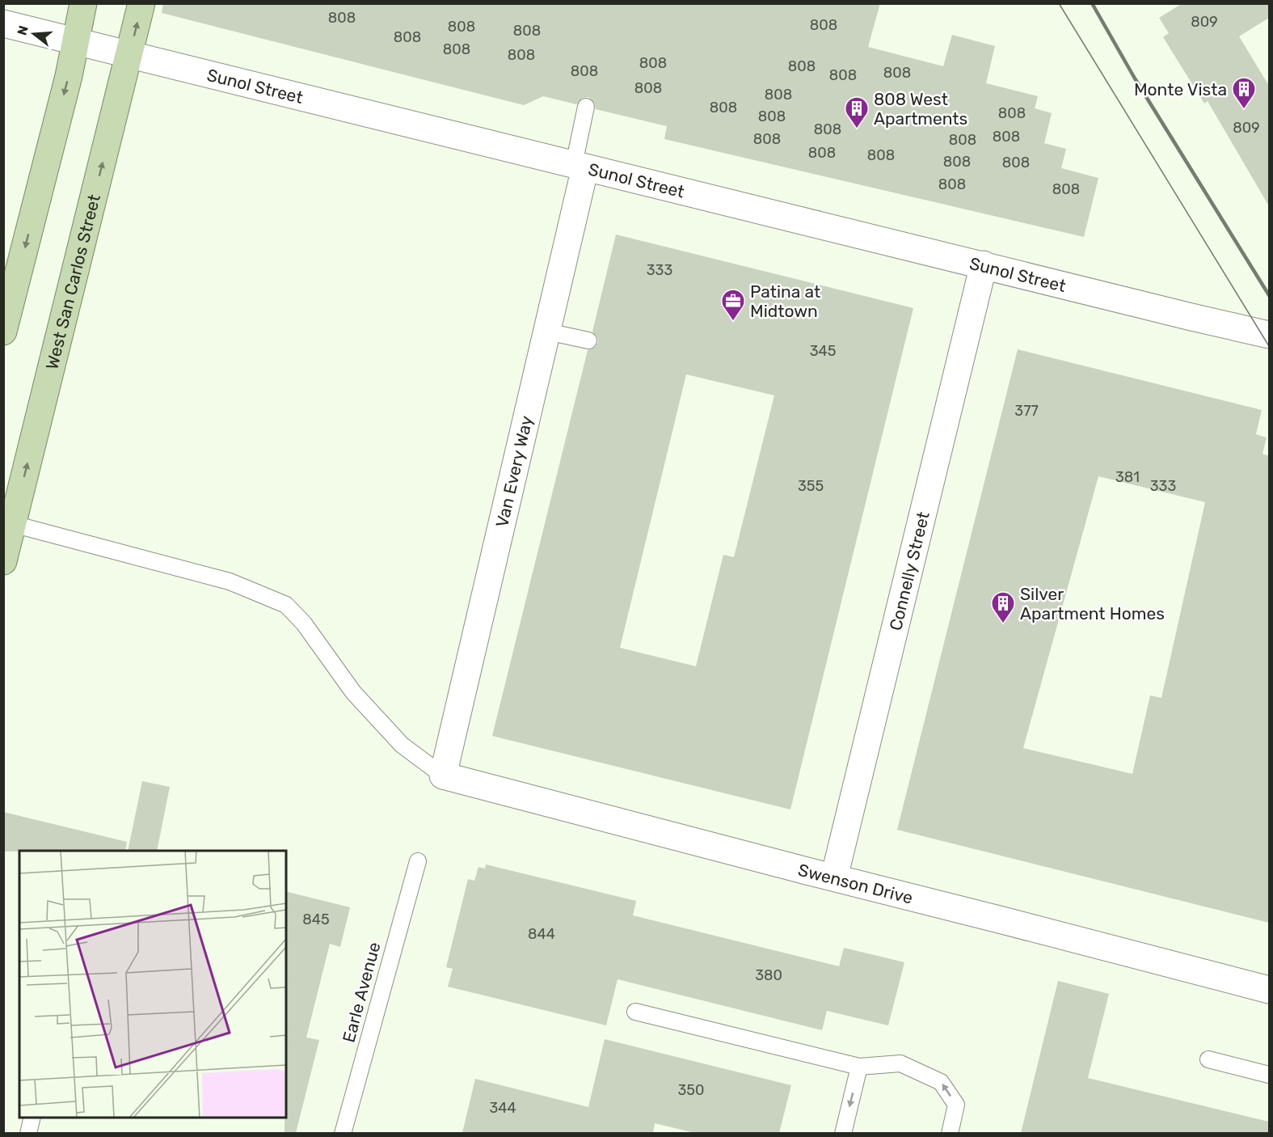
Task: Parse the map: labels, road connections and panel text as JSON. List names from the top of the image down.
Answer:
{
  "streets": {
    "main road": ["West San Carlos Street"],
    "street": [
      "Sunol Street",
      "Van Every Way",
      "Connelly Street",
      "Swenson Drive"
    ],
    "lane": ["Earle Avenue"]
  },
  "crossings": [
    ["Sunol Street", "West San Carlos Street"],
    ["Sunol Street", "Van Every Way"],
    ["Sunol Street", "Connelly Street"],
    ["Van Every Way", "Swenson Drive"],
    ["Connelly Street", "Swenson Drive"]
  ],
  "places": {
    "building": ["Monte Vista", "808 West Apartments", "Silver Apartment Homes"],
    "office": ["Patina at Midtown"]
  },
  "house_numbers": [
    "808",
    "809",
    "808",
    "808",
    "808",
    "808",
    "808",
    "808",
    "808",
    "808",
    "808",
    "808",
    "808",
    "808",
    "808",
    "808",
    "808",
    "808",
    "809",
    "808",
    "808",
    "808",
    "808",
    "808",
    "808",
    "808",
    "808",
    "808",
    "808",
    "333",
    "345",
    "377",
    "381",
    "355",
    "333",
    "845",
    "844",
    "380",
    "350",
    "344"
  ],
  "north": "left"
}
